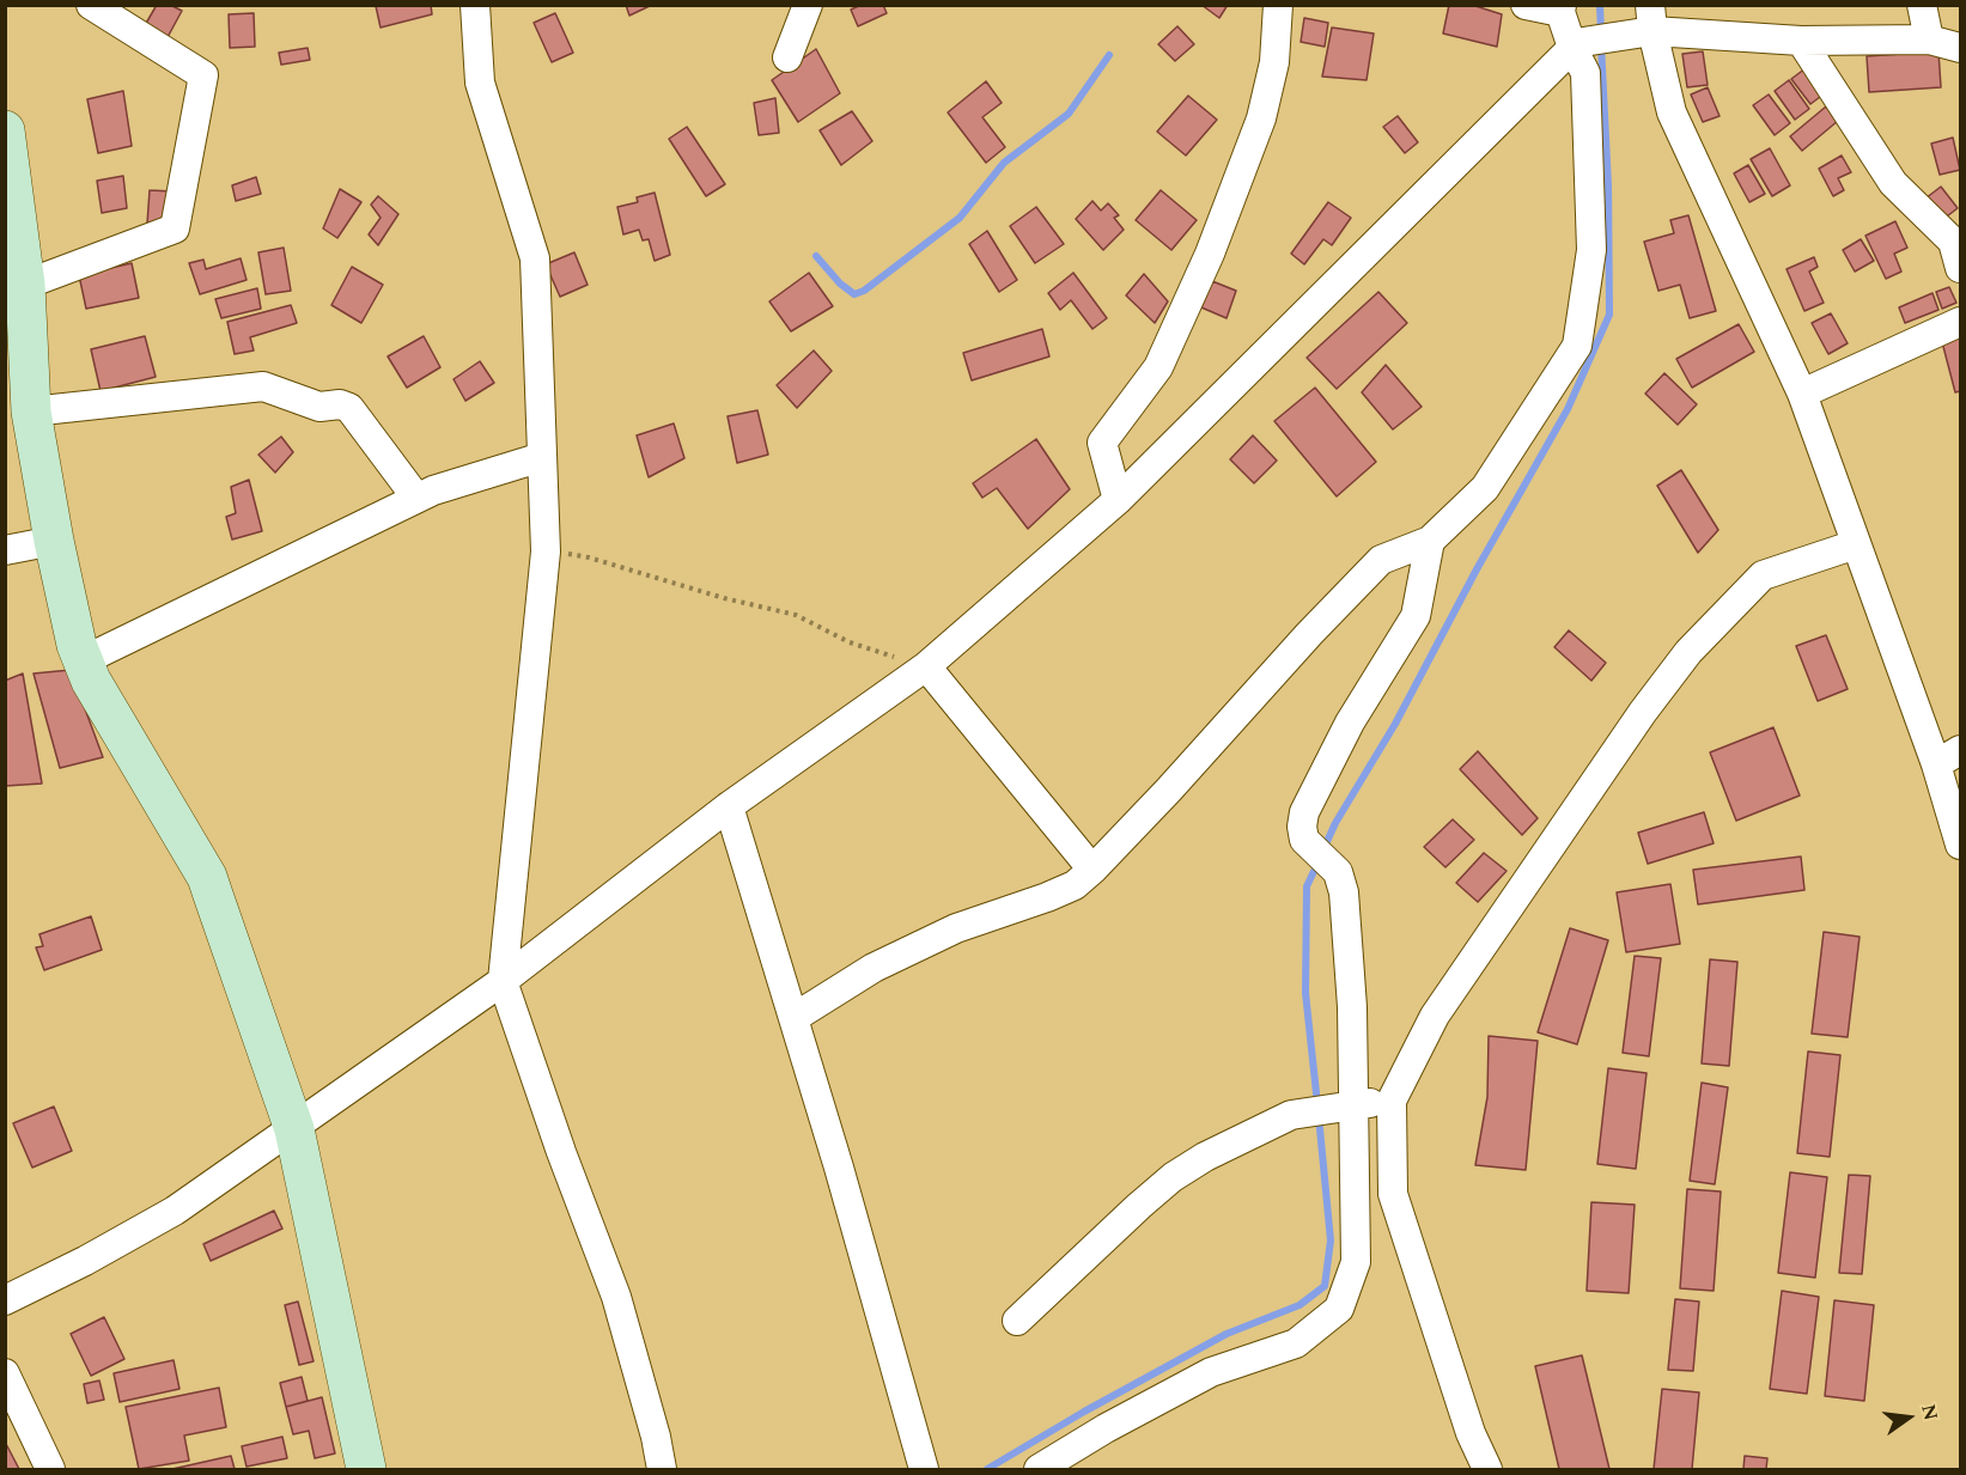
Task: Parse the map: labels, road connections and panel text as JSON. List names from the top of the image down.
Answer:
{
  "north": "right"
}
